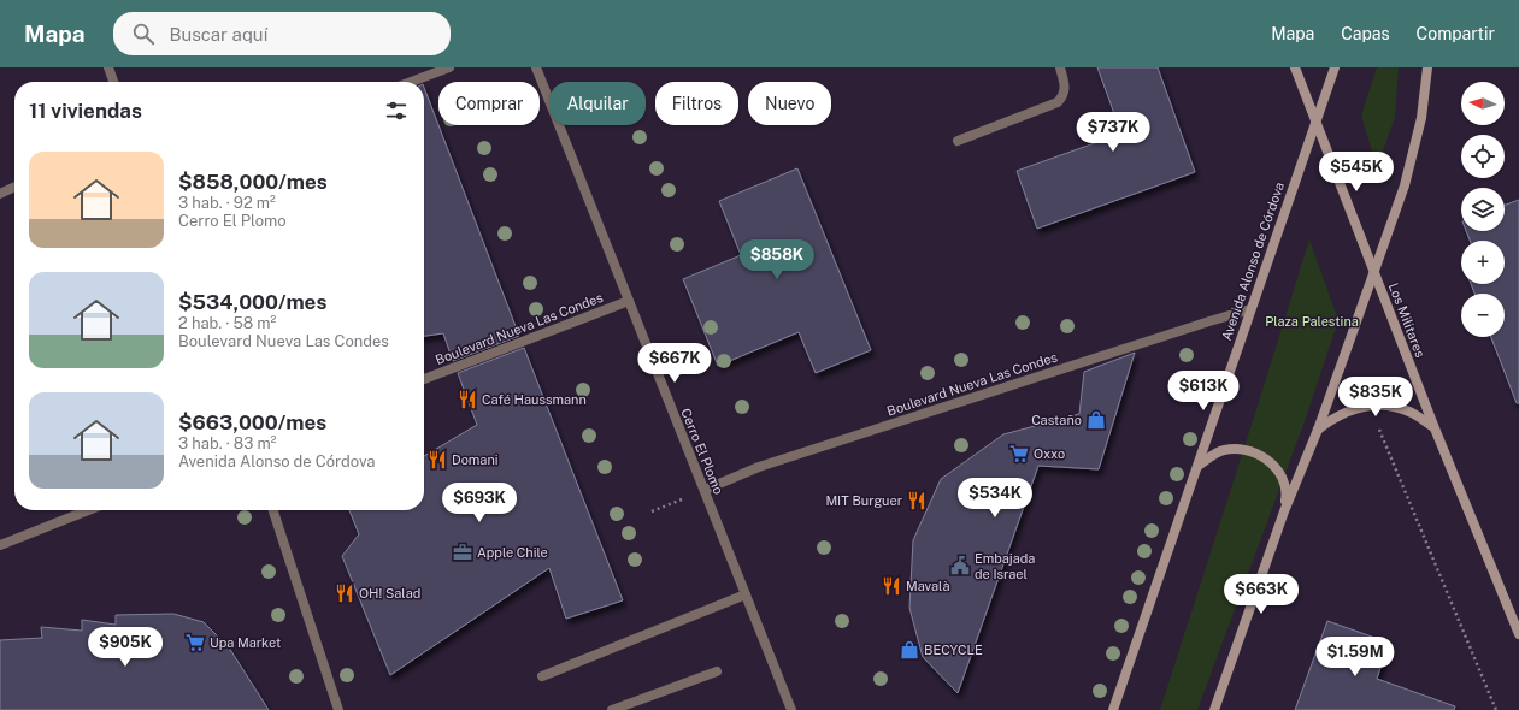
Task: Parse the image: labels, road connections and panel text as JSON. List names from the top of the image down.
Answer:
{
  "streets": {
    "main road": ["Avenida Alonso de Córdova", "Los Militares"],
    "street": ["Boulevard Nueva Las Condes", "Cerro El Plomo"]
  },
  "crossings": [
    ["Avenida Alonso de Córdova", "Los Militares"],
    ["Avenida Alonso de Córdova", "Boulevard Nueva Las Condes"],
    ["Boulevard Nueva Las Condes", "Cerro El Plomo"]
  ],
  "parks": ["Plaza Palestina"],
  "places": {
    "restaurant": [
      "Café Haussmann",
      "Domani",
      "MIT Burguer",
      "Mavalà",
      "OH! Salad"
    ],
    "shop": ["Castaño", "BECYCLE"],
    "supermarket": ["Oxxo", "Upa Market"],
    "office": ["Apple Chile"],
    "public building": ["Embajada de Israel"]
  },
  "north": "left",
  "page": {
    "header": "Mapa",
    "search": "Buscar aquí",
    "nav": ["Mapa", "Capas", "Compartir"],
    "map_buttons": ["+", "−"],
    "chip": [
      "Comprar",
      "Alquilar",
      "Filtros",
      "Nuevo"
    ],
    "heading": "11 viviendas",
    "price": [
      "$737K",
      "$545K",
      "$858K",
      "$667K",
      "$613K",
      "$835K",
      "$534K",
      "$693K",
      "$663K",
      "$905K",
      "$1.59M"
    ],
    "list": [
      {
        "name": "$858,000/mes",
        "note": "3 hab. · 92 m² · Cerro El Plomo"
      },
      {
        "name": "$534,000/mes",
        "note": "2 hab. · 58 m² · Boulevard Nueva Las Condes"
      },
      {
        "name": "$663,000/mes",
        "note": "3 hab. · 83 m² · Avenida Alonso de Córdova"
      }
    ]
  }
}
